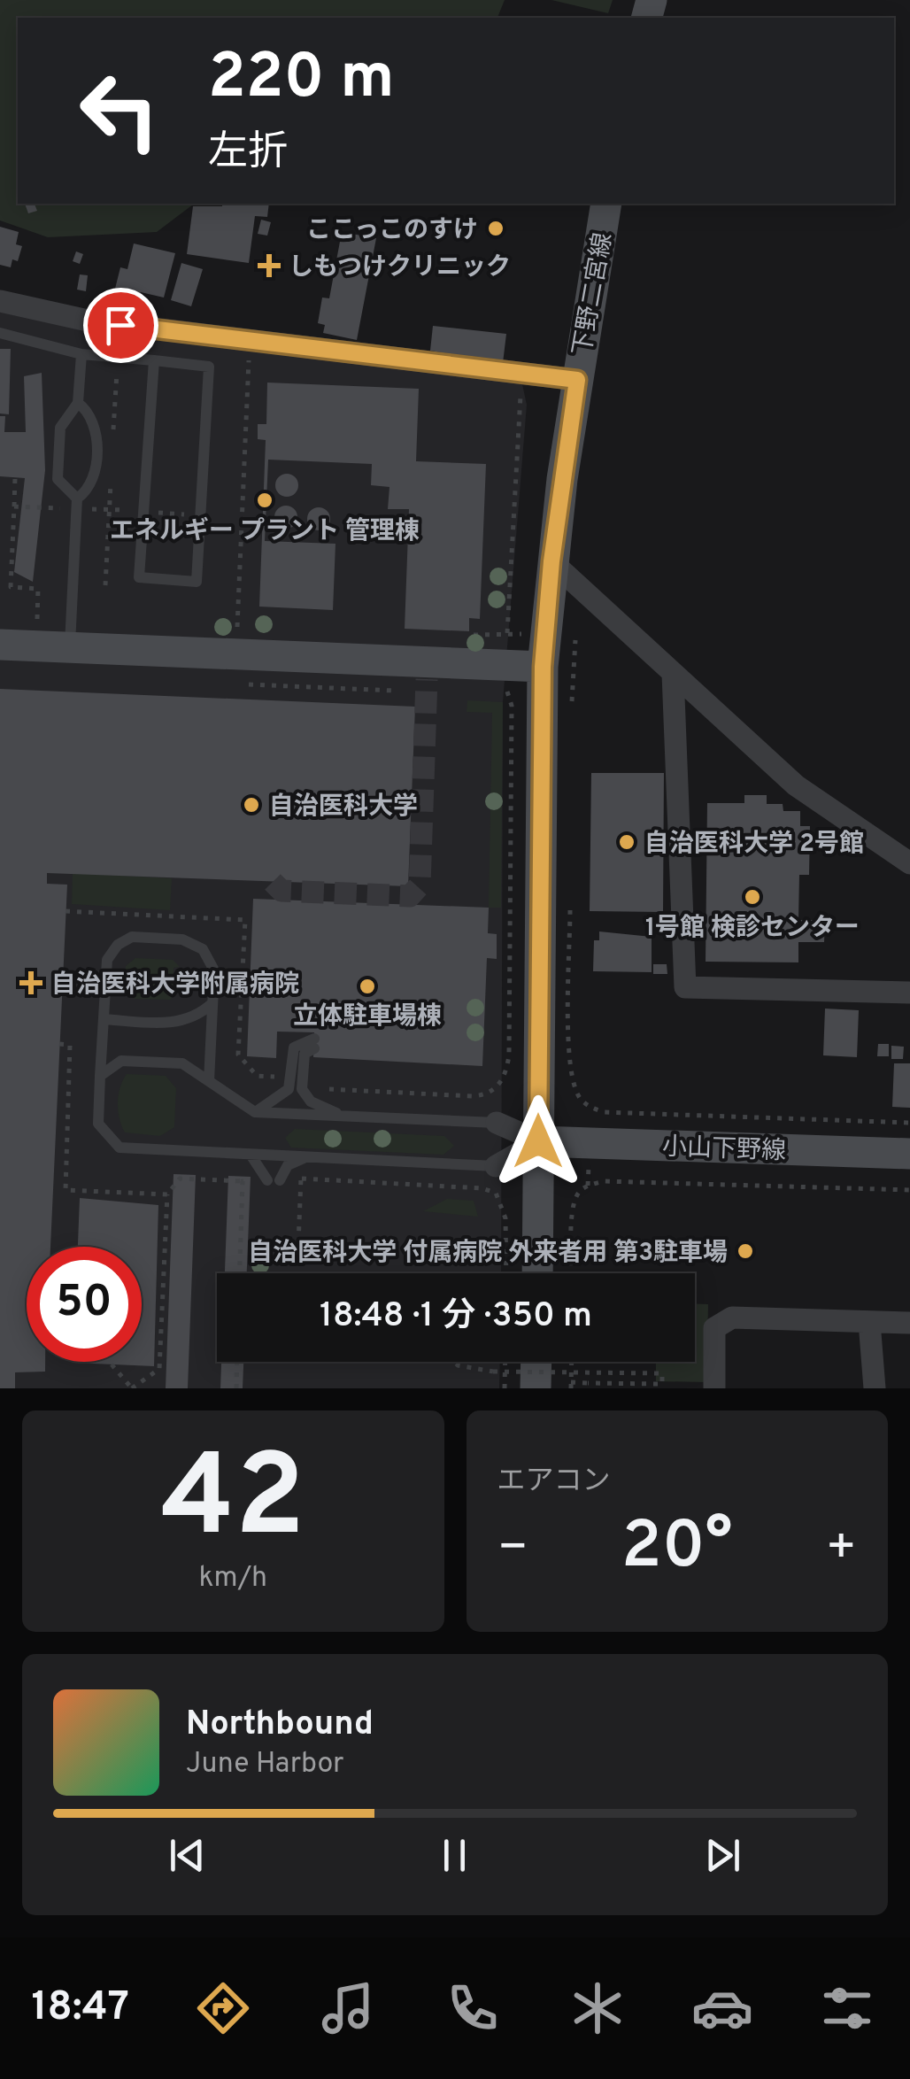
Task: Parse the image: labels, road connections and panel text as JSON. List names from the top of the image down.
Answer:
{
  "streets": {
    "main road": ["下野二宮線", "小山下野線"]
  },
  "crossings": [
    ["下野二宮線", "小山下野線"]
  ],
  "places": {
    "other": [
      "ここっこのすけ",
      "エネルギー プラント 管理棟",
      "自治医科大学",
      "自治医科大学 2号館",
      "1号館 検診センター",
      "立体駐車場棟",
      "自治医科大学 付属病院 外来者用 第3駐車場"
    ],
    "health": ["しもつけクリニック", "自治医科大学附属病院"]
  },
  "page": {
    "turn": ["220 m", "左折"],
    "limit": "50",
    "trip": "18:48 · 1 分 · 350 m",
    "tile": [
      ["42", "km/h"],
      "エアコン"
    ],
    "heat": ["−", "20°", "+"],
    "song": ["Northbound", "June Harbor"],
    "tabs": "18:47"
  }
}
